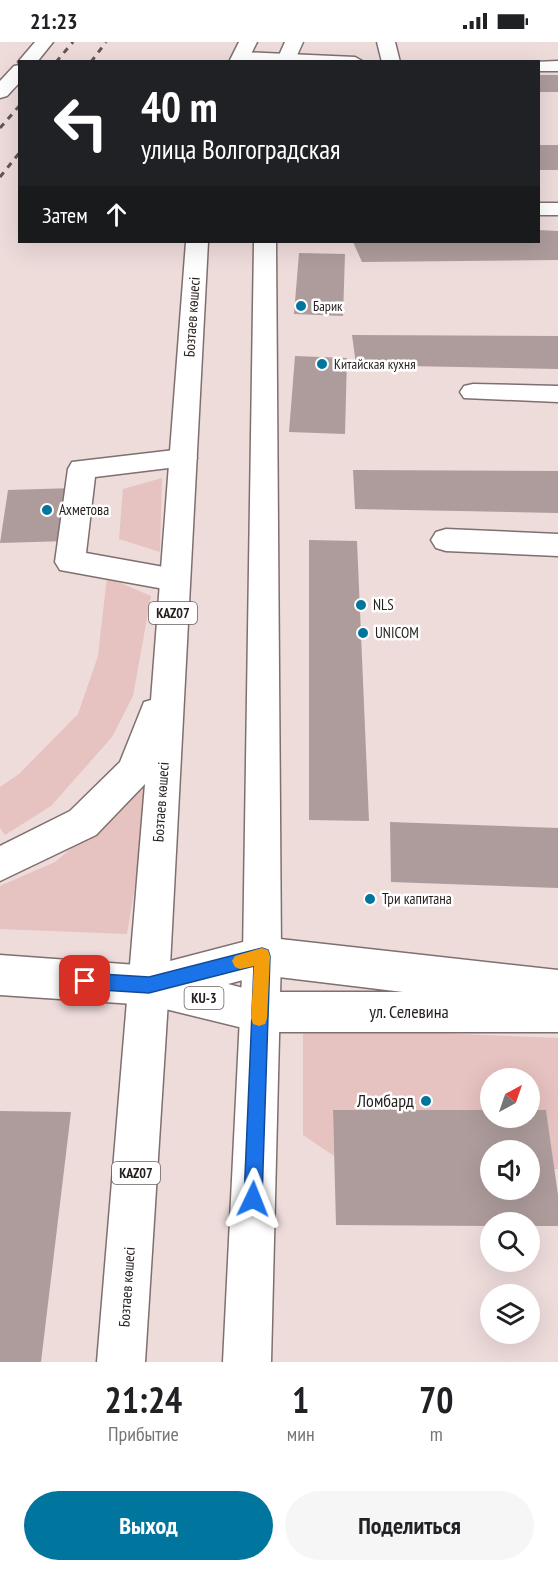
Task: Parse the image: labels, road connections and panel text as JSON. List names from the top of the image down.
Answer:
{
  "streets": {
    "main road": [
      "Бозтаев көшесі",
      "KAZ07",
      "KU-3",
      "ул. Селевина"
    ]
  },
  "crossings": [
    ["Бозтаев көшесі", "KU-3"],
    ["KU-3", "ул. Селевина"]
  ],
  "places": [
    "Барик",
    "Китайская кухня",
    "Ахметова",
    "NLS",
    "UNICOM",
    "Три капитана",
    "Ломбард"
  ],
  "north": "top right",
  "page": {
    "status": "21:23",
    "turn": ["40 m", "улица Волгоградская"],
    "then": "Затем",
    "eta": [
      "21:24",
      "Прибытие",
      "1",
      "мин",
      "70",
      "m"
    ],
    "buttons": ["Выход", "Поделиться"]
  }
}
